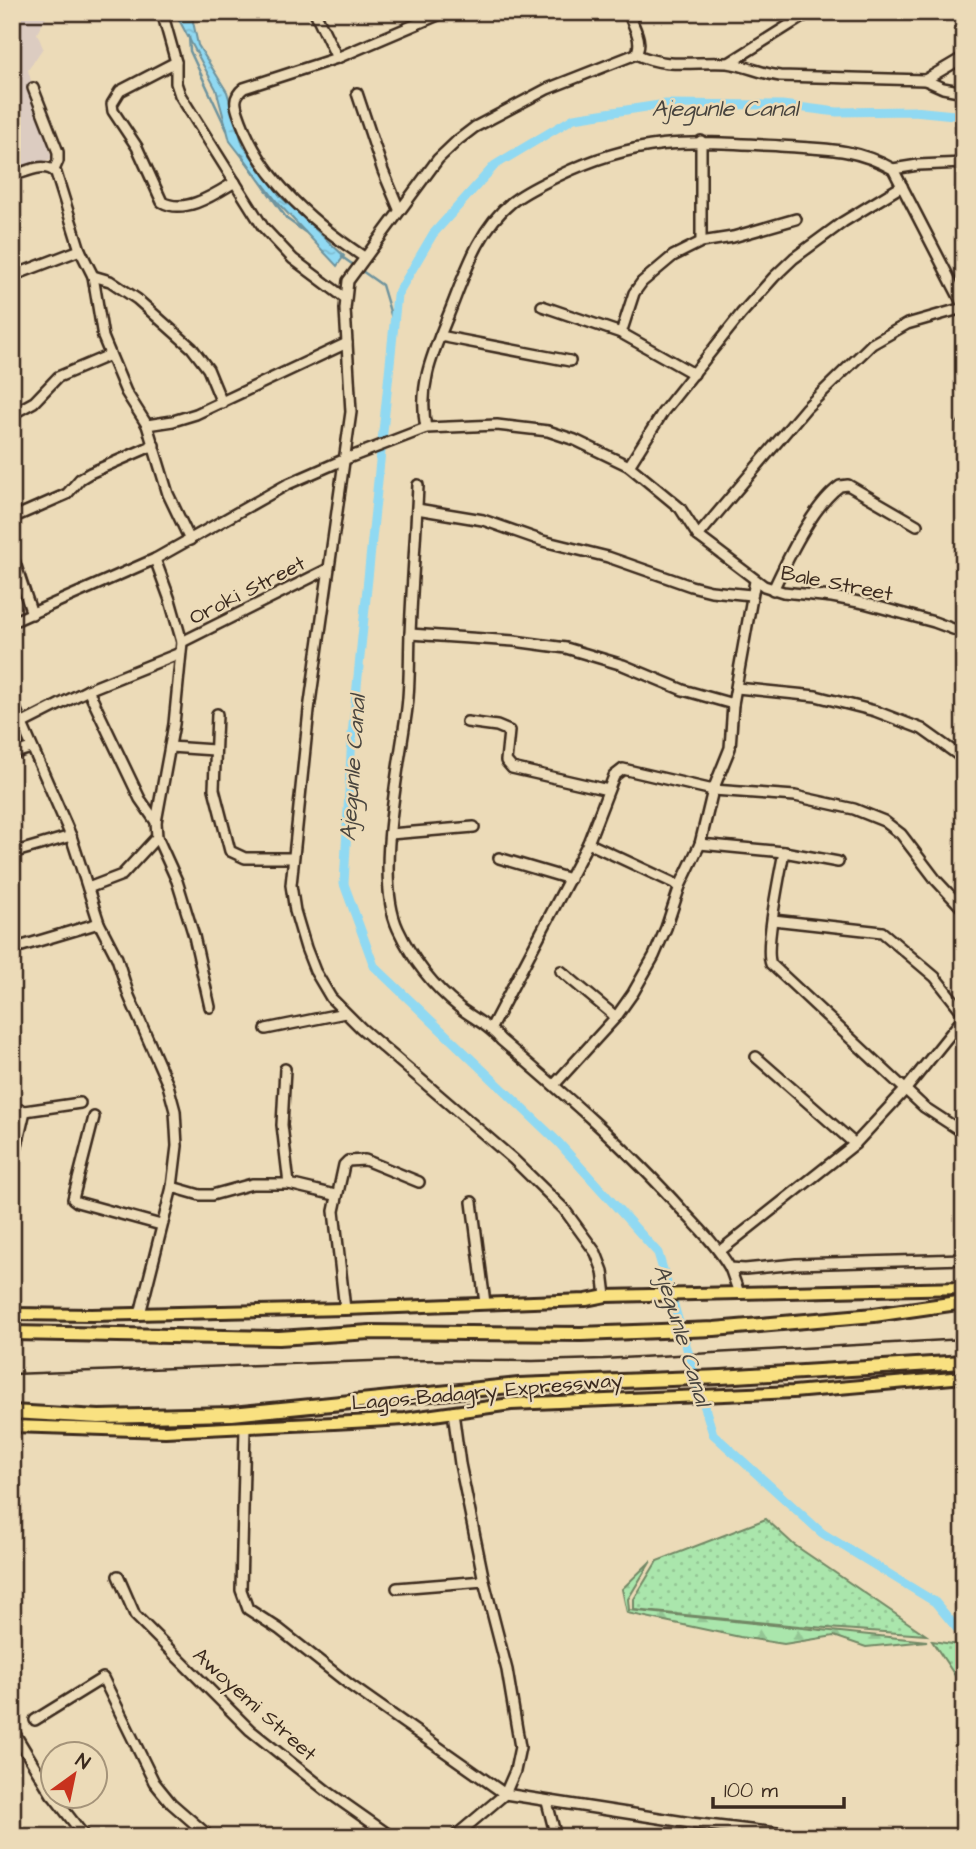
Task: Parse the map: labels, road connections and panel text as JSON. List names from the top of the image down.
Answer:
{
  "streets": {
    "highway": ["Lagos-Badagry Expressway"],
    "street": ["Bale Street", "Oroki Street", "Awoyemi Street"]
  },
  "water": ["Ajegunle Canal"],
  "scale_bar": "100 m",
  "north": "top right"
}
